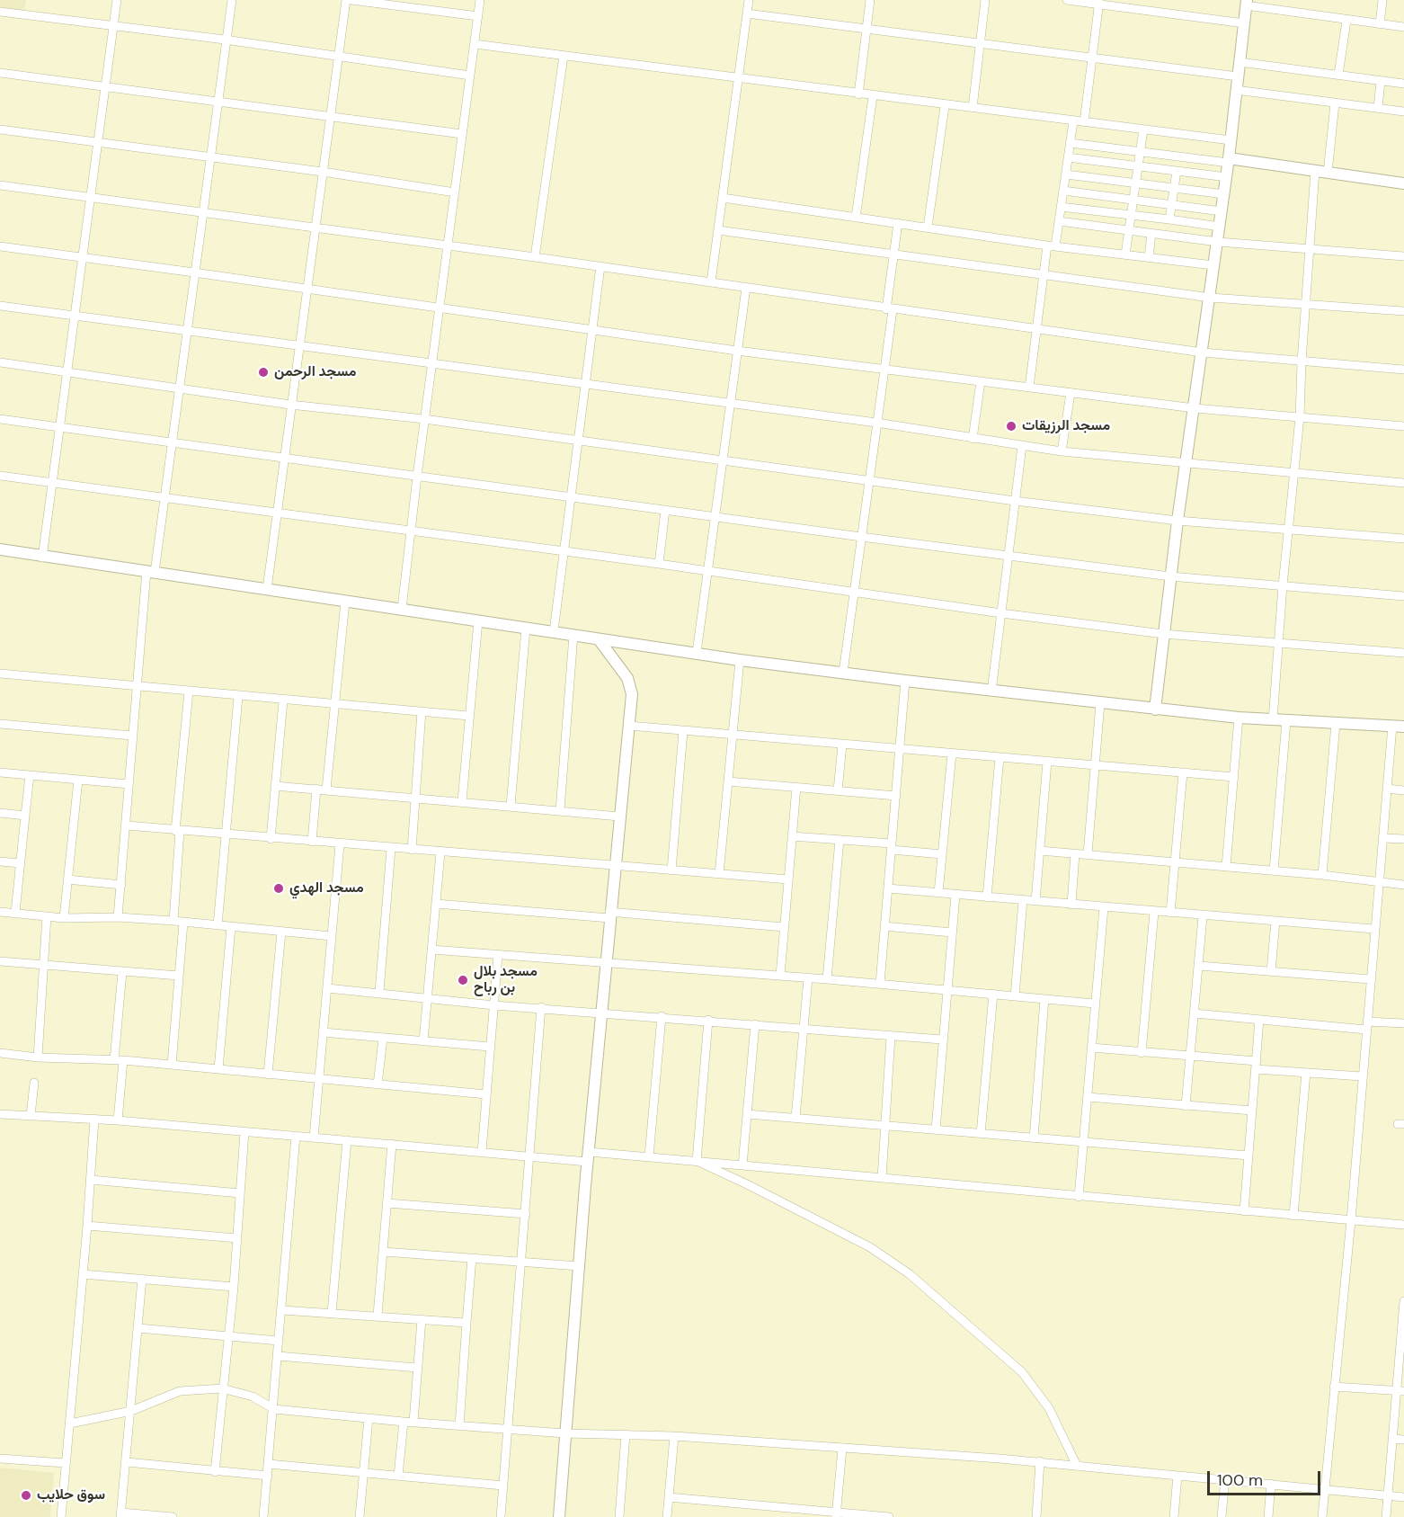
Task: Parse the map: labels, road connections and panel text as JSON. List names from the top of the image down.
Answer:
{
  "places": [
    "مسجد الرحمن",
    "مسجد الرزيقات",
    "مسجد الهدي",
    "مسجد بلال بن رباح",
    "سوق حلايب"
  ],
  "scale_bar": "100 m"
}
